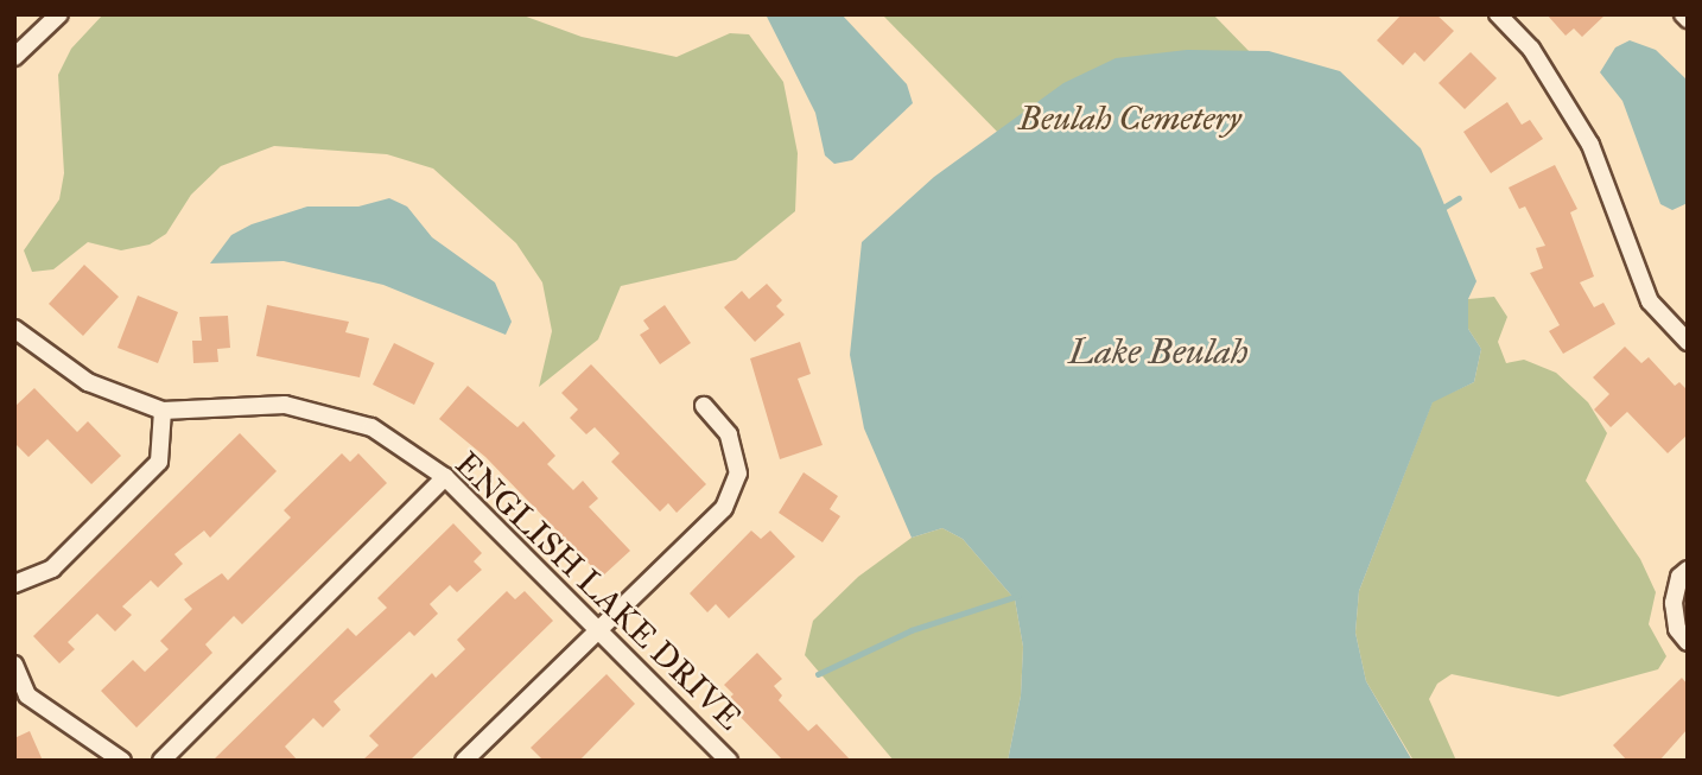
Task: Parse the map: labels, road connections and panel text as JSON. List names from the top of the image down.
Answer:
{
  "streets": {
    "street": ["ENGLISH LAKE DRIVE"]
  },
  "water": ["Lake Beulah"],
  "parks": ["Beulah Cemetery"]
}
